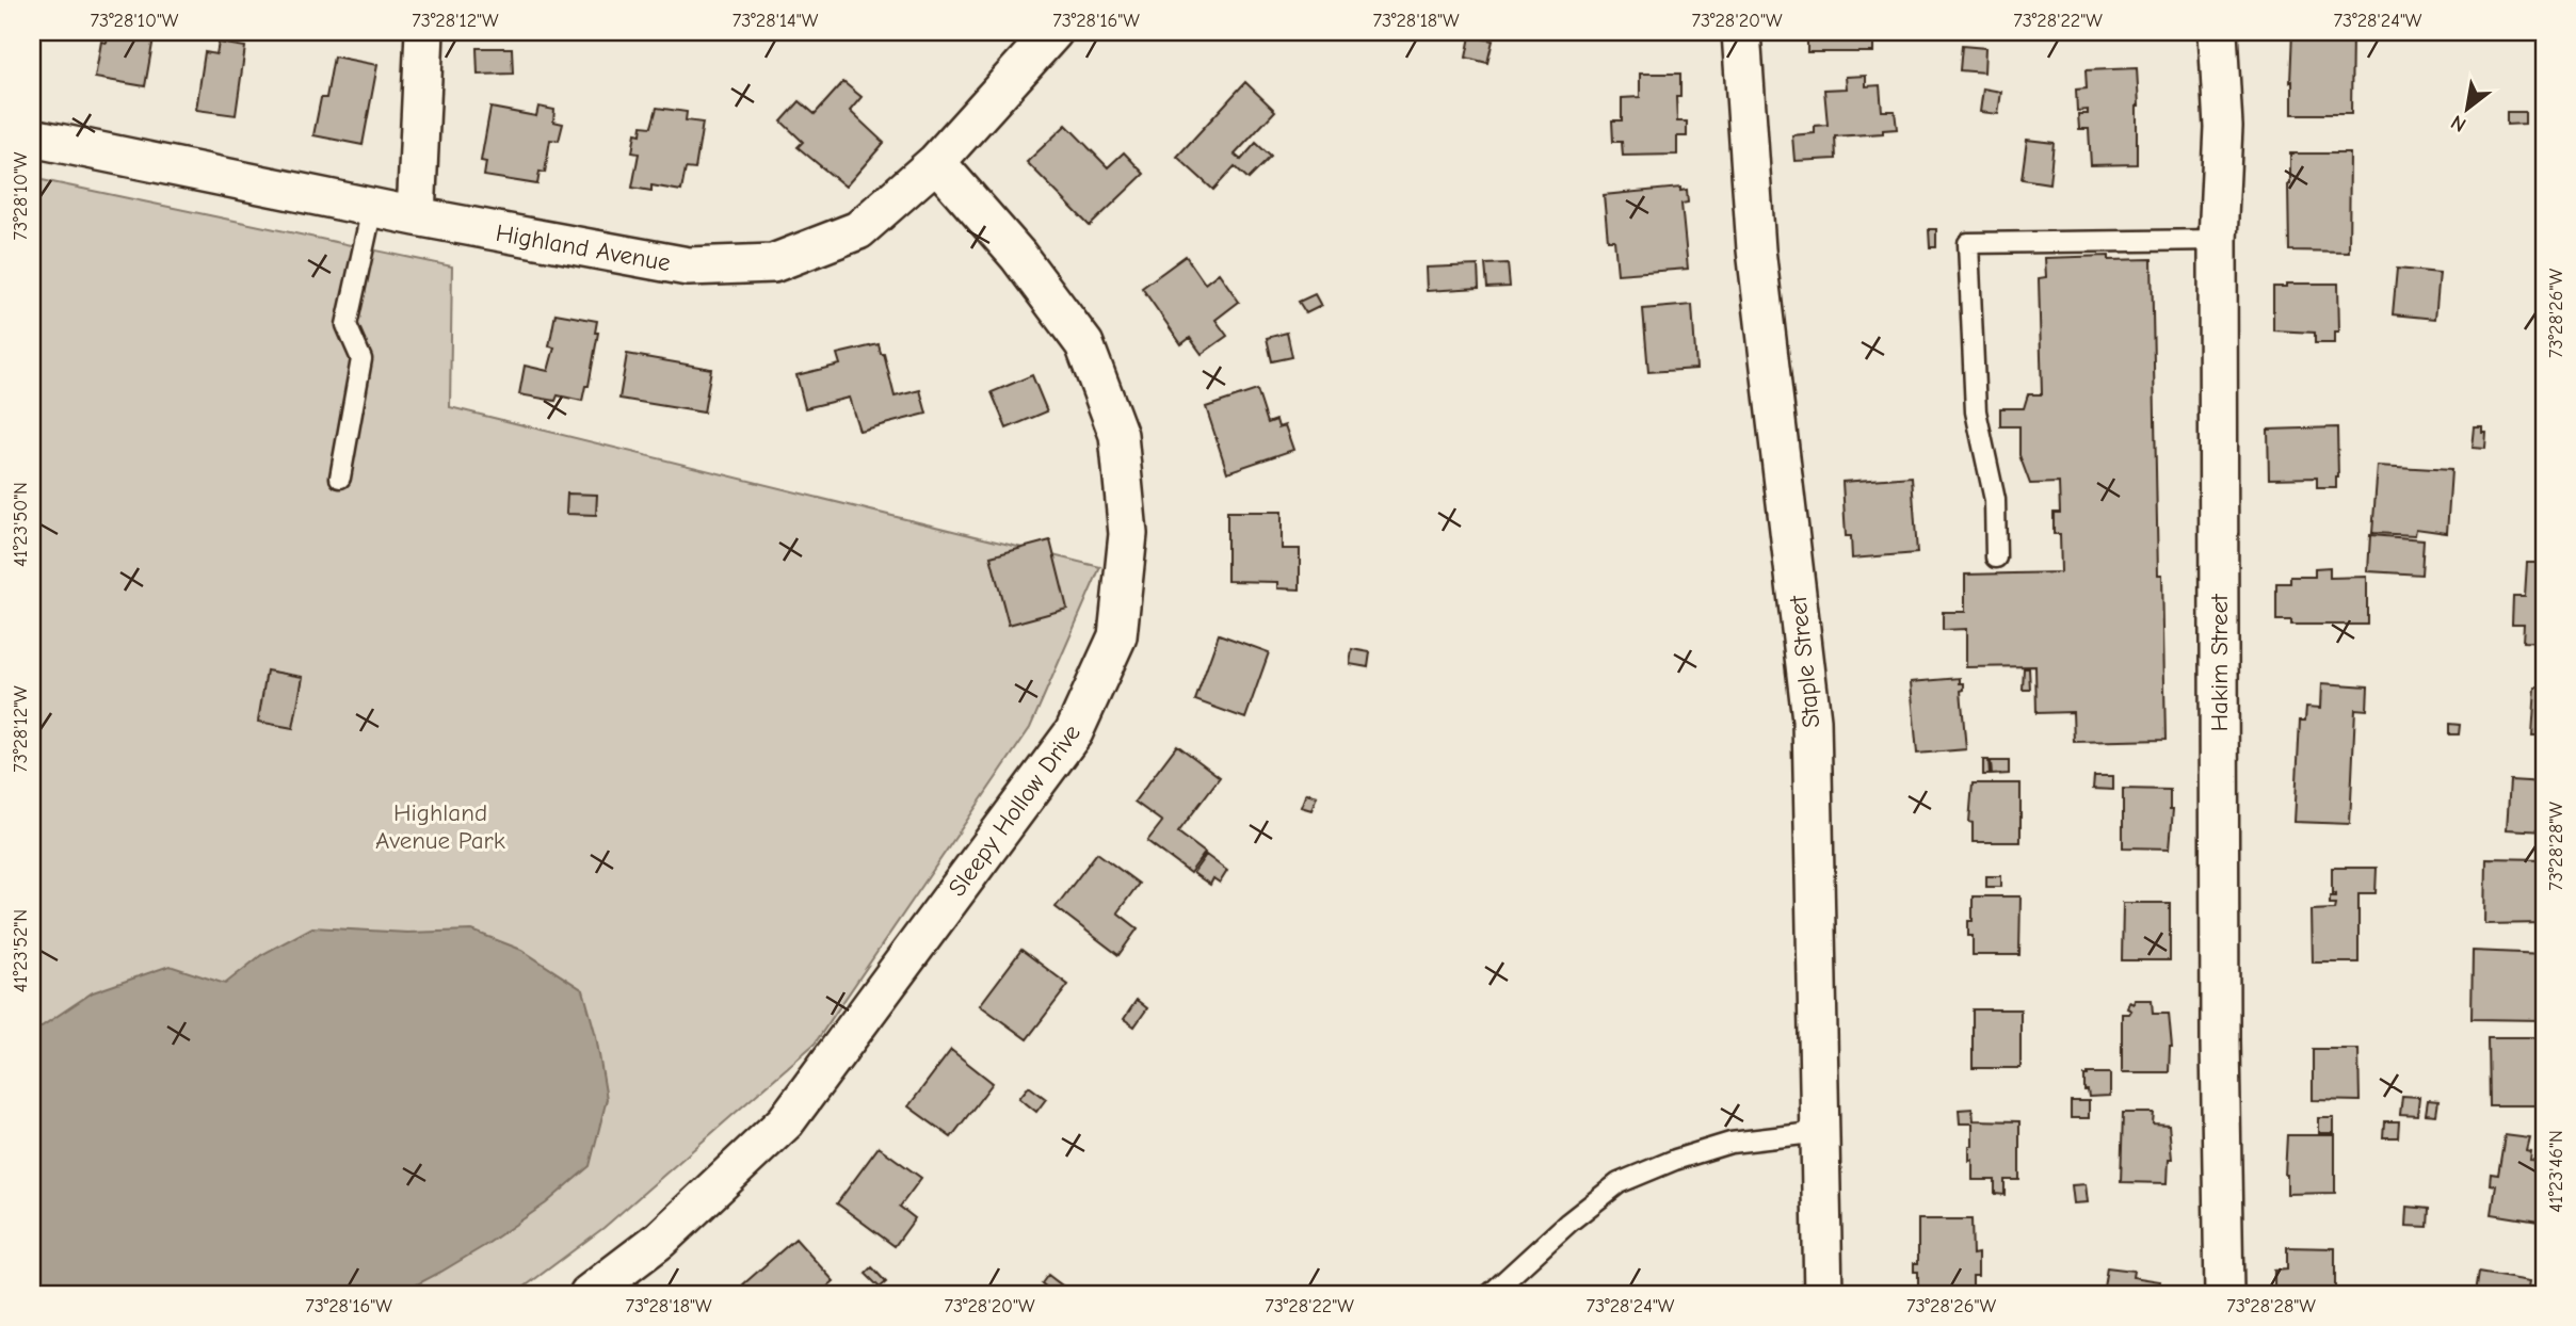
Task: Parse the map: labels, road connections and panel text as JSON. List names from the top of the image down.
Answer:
{
  "streets": {
    "street": [
      "Highland Avenue",
      "Staple Street",
      "Hakim Street",
      "Sleepy Hollow Drive"
    ]
  },
  "crossings": [
    ["Highland Avenue", "Sleepy Hollow Drive"]
  ],
  "parks": ["Highland Avenue Park"],
  "north": "bottom left",
  "coordinates": [
    "73°28'10\"W",
    "73°28'12\"W",
    "73°28'14\"W",
    "73°28'16\"W",
    "73°28'18\"W",
    "73°28'20\"W",
    "73°28'22\"W",
    "73°28'24\"W",
    "73°28'26\"W",
    "41°23'50\"N",
    "73°28'28\"W",
    "41°23'52\"N",
    "41°23'46\"N"
  ]
}
